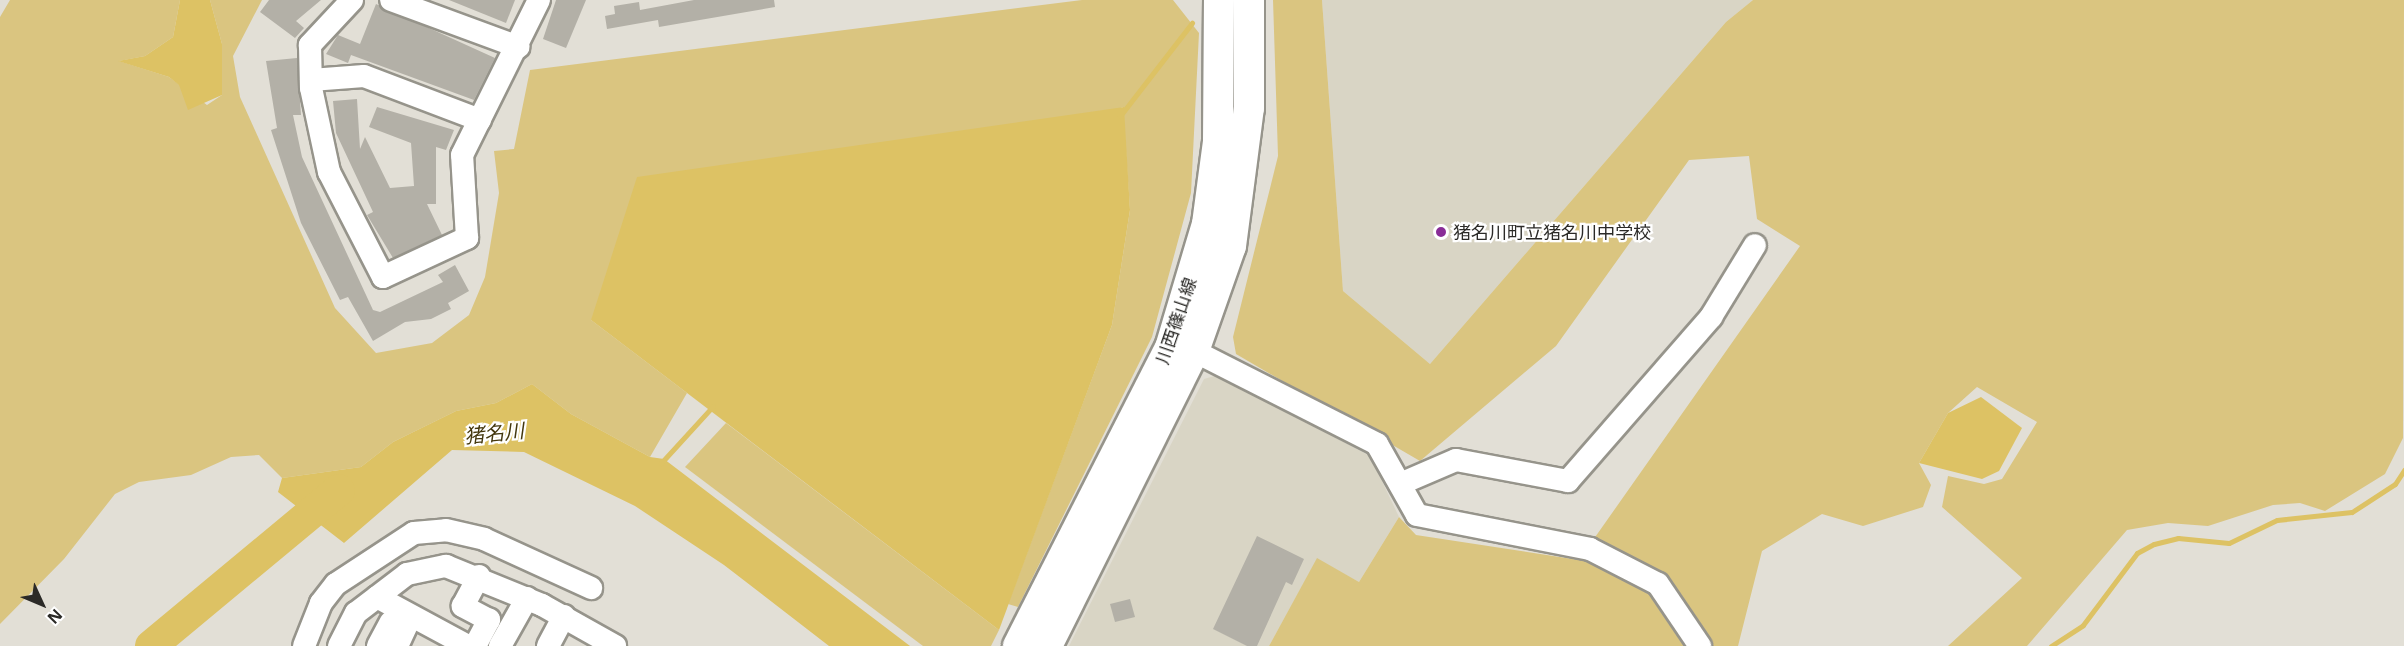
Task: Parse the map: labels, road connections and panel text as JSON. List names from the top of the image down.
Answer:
{
  "streets": {
    "main road": ["川西篠山線"]
  },
  "water": ["猪名川"],
  "places": ["猪名川町立猪名川中学校"],
  "north": "bottom right"
}
